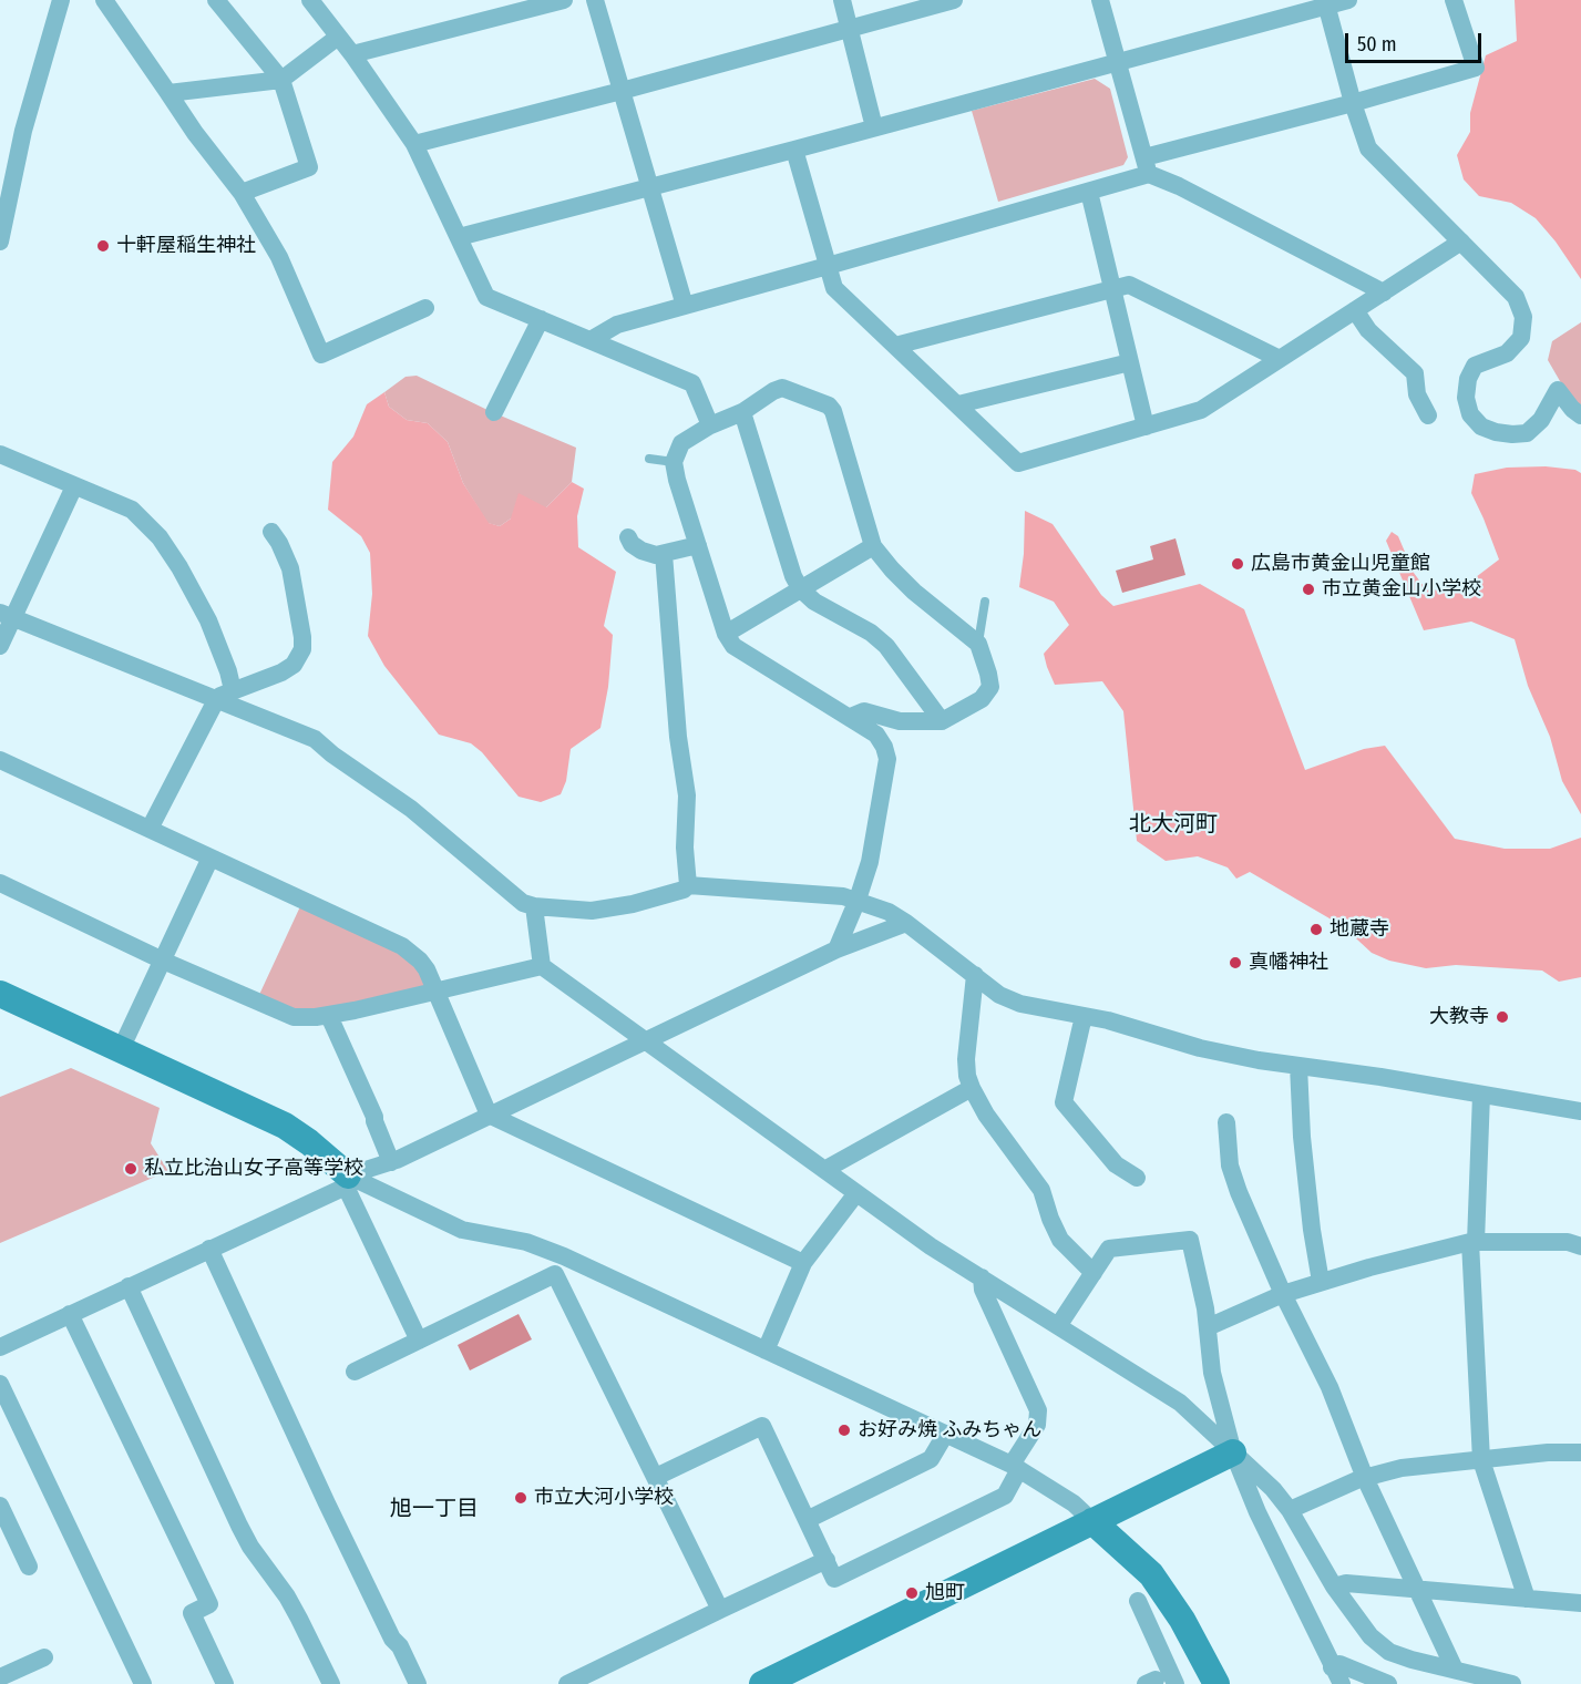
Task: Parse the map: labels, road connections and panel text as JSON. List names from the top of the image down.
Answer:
{
  "districts": ["北大河町", "旭一丁目"],
  "places": [
    "十軒屋稲生神社",
    "広島市黄金山児童館",
    "市立黄金山小学校",
    "地蔵寺",
    "真幡神社",
    "大教寺",
    "私立比治山女子高等学校",
    "お好み焼 ふみちゃん",
    "市立大河小学校",
    "旭町"
  ],
  "scale_bar": "50 m"
}
